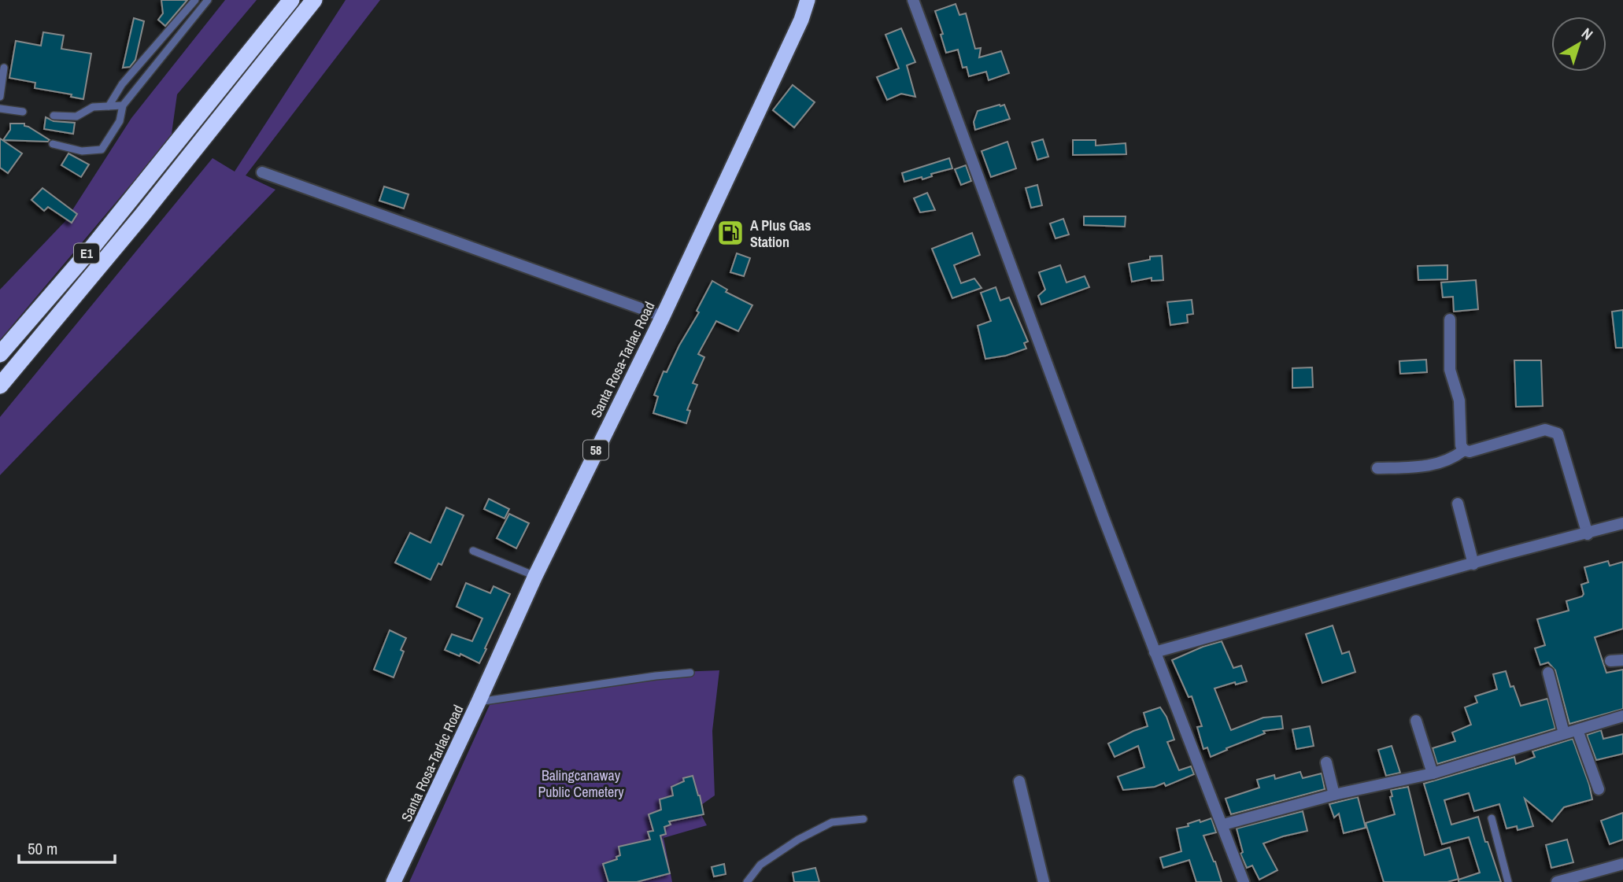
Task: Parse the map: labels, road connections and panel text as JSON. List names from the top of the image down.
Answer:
{
  "streets": {
    "highway": ["E1", "Santa Rosa-Tarlac Road", "58"]
  },
  "parks": ["Balingcanaway Public Cemetery"],
  "places": {
    "fuel station": ["A Plus Gas Station"]
  },
  "scale_bar": "50 m",
  "north": "top right"
}
